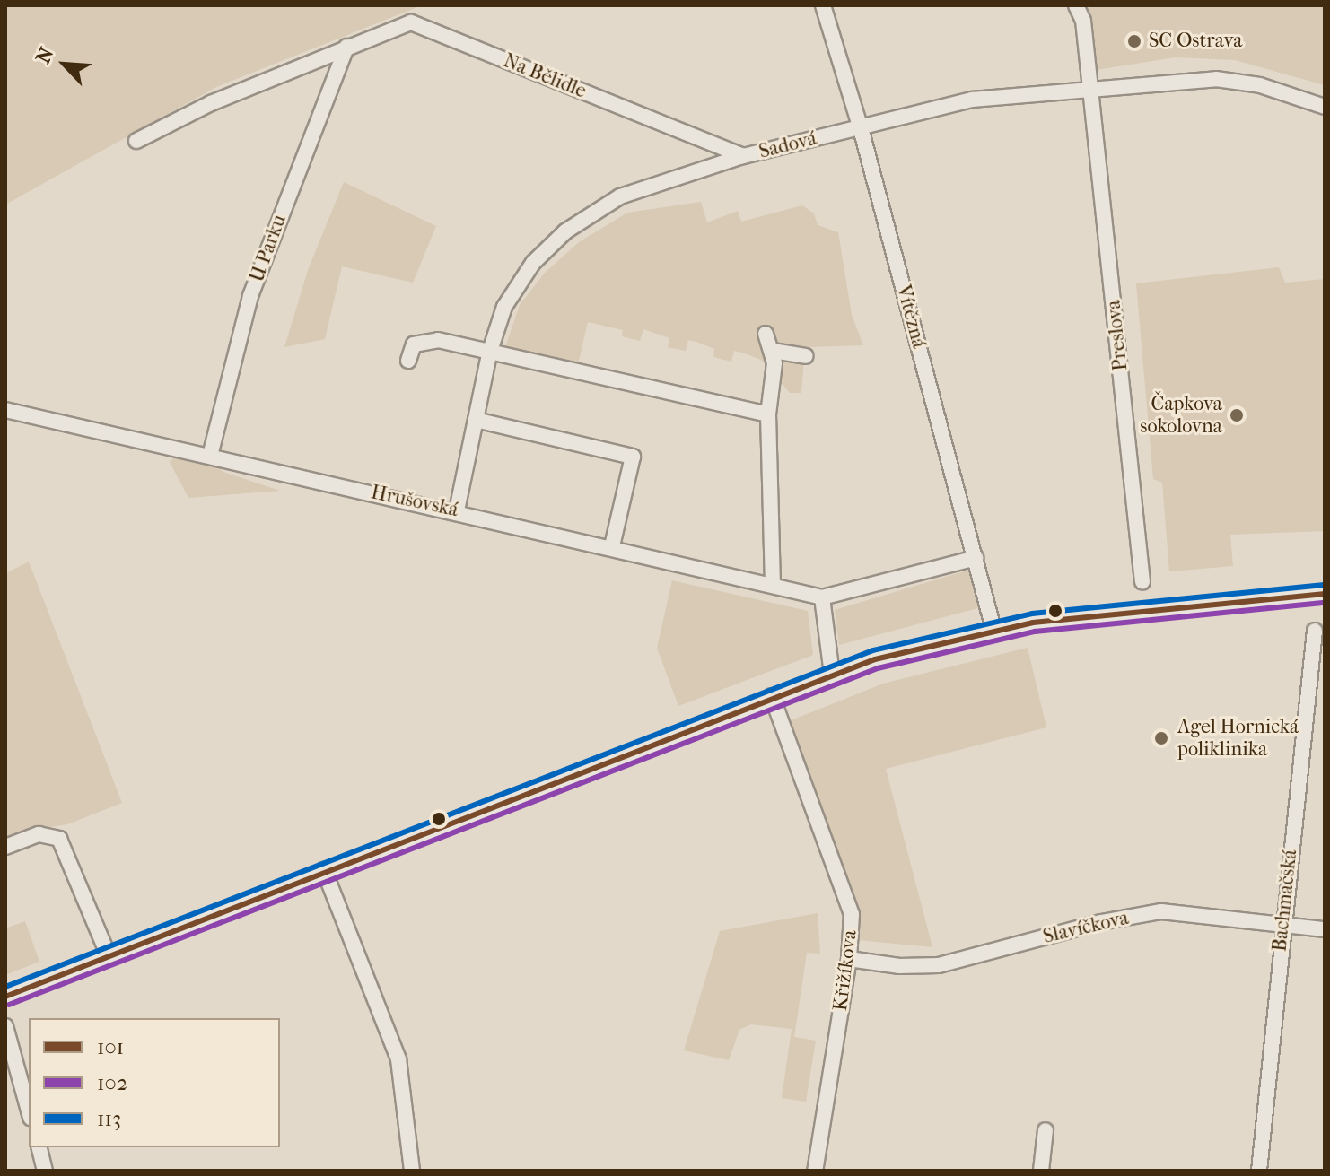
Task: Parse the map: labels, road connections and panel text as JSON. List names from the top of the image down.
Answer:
{
  "streets": {
    "street": [
      "Na Bělidle",
      "Sadová",
      "U Parku",
      "Vítězná",
      "Preslova",
      "Hrušovská",
      "Bachmačská",
      "Slavíčkova",
      "Křižíkova"
    ]
  },
  "crossings": [
    ["Na Bělidle", "Sadová"],
    ["Na Bělidle", "U Parku"],
    ["Sadová", "Vítězná"],
    ["Sadová", "Preslova"],
    ["Sadová", "Hrušovská"],
    ["U Parku", "Hrušovská"],
    ["Bachmačská", "Slavíčkova"],
    ["Slavíčkova", "Křižíkova"]
  ],
  "places": ["SC Ostrava", "Čapkova sokolovna", "Agel Hornická poliklinika"],
  "lines": ["transit line 113", "transit line 101", "transit line 102"],
  "legend": ["101", "102", "113"],
  "north": "top left"
}
